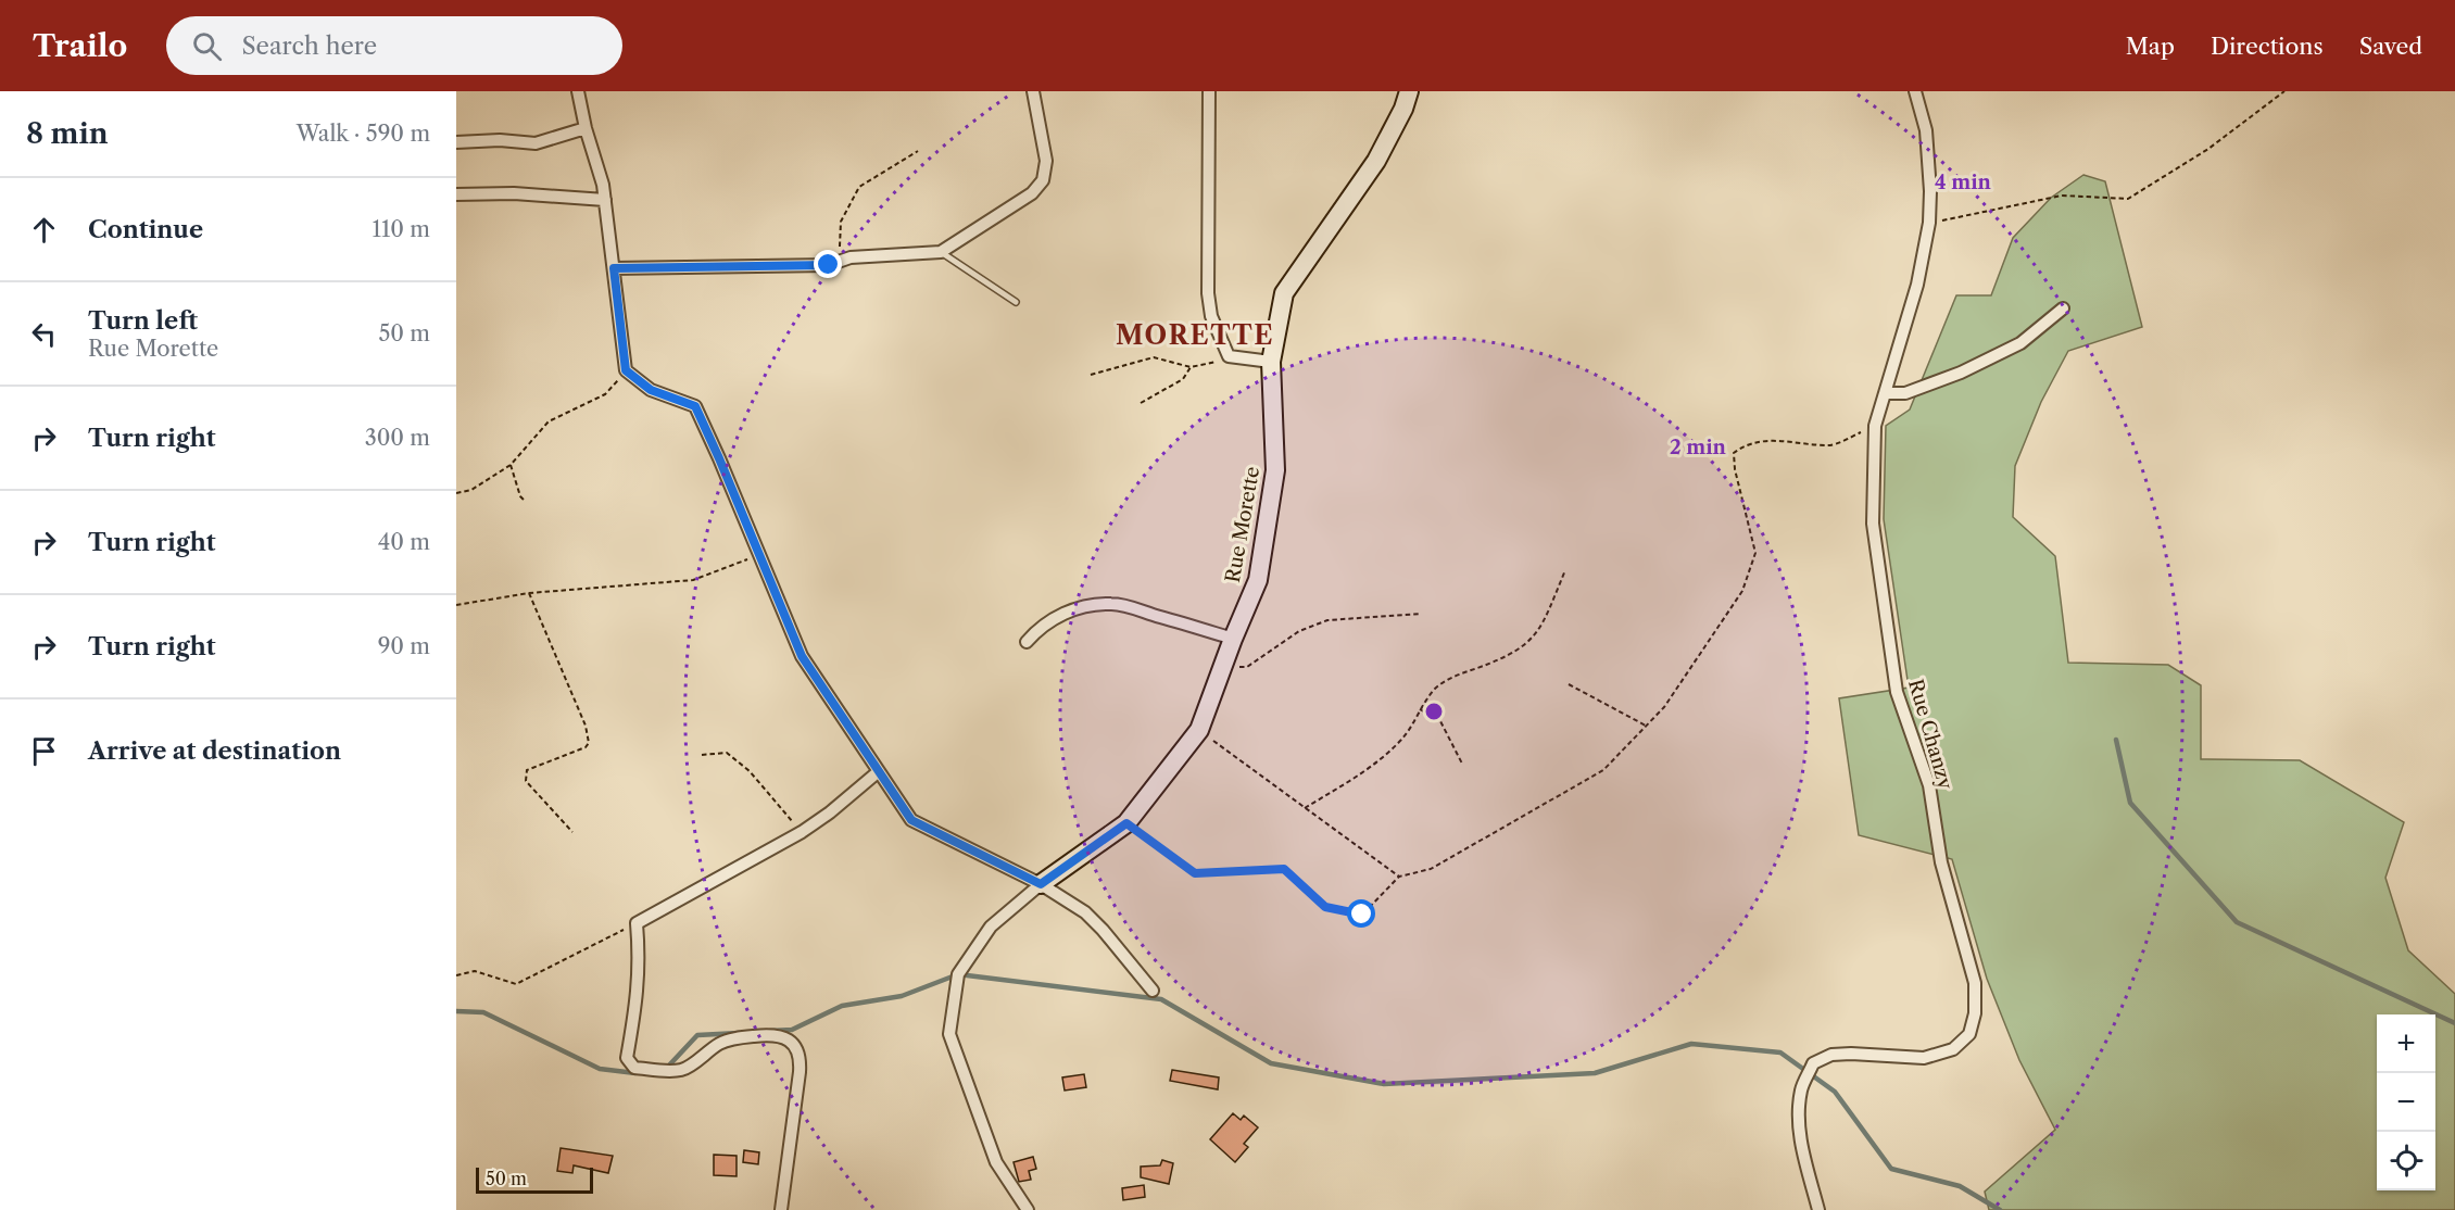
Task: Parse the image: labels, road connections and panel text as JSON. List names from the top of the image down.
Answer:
{
  "streets": {
    "street": ["Rue Morette", "Rue Chanzy"]
  },
  "districts": ["MORETTE"],
  "scale_bar": "50 m",
  "page": {
    "header": "Trailo",
    "search": "Search here",
    "nav": ["Map", "Directions", "Saved"],
    "heading": ["8 min", "Walk · 590 m"],
    "list": [
      ["Continue", "110 m"],
      ["Turn left", "Rue Morette", "50 m"],
      ["Turn right", "300 m"],
      ["Turn right", "40 m"],
      ["Turn right", "90 m"],
      "Arrive at destination"
    ],
    "map_buttons": ["+", "−"],
    "scale": "50 m"
  },
  "rings": ["4 min", "2 min"]
}
